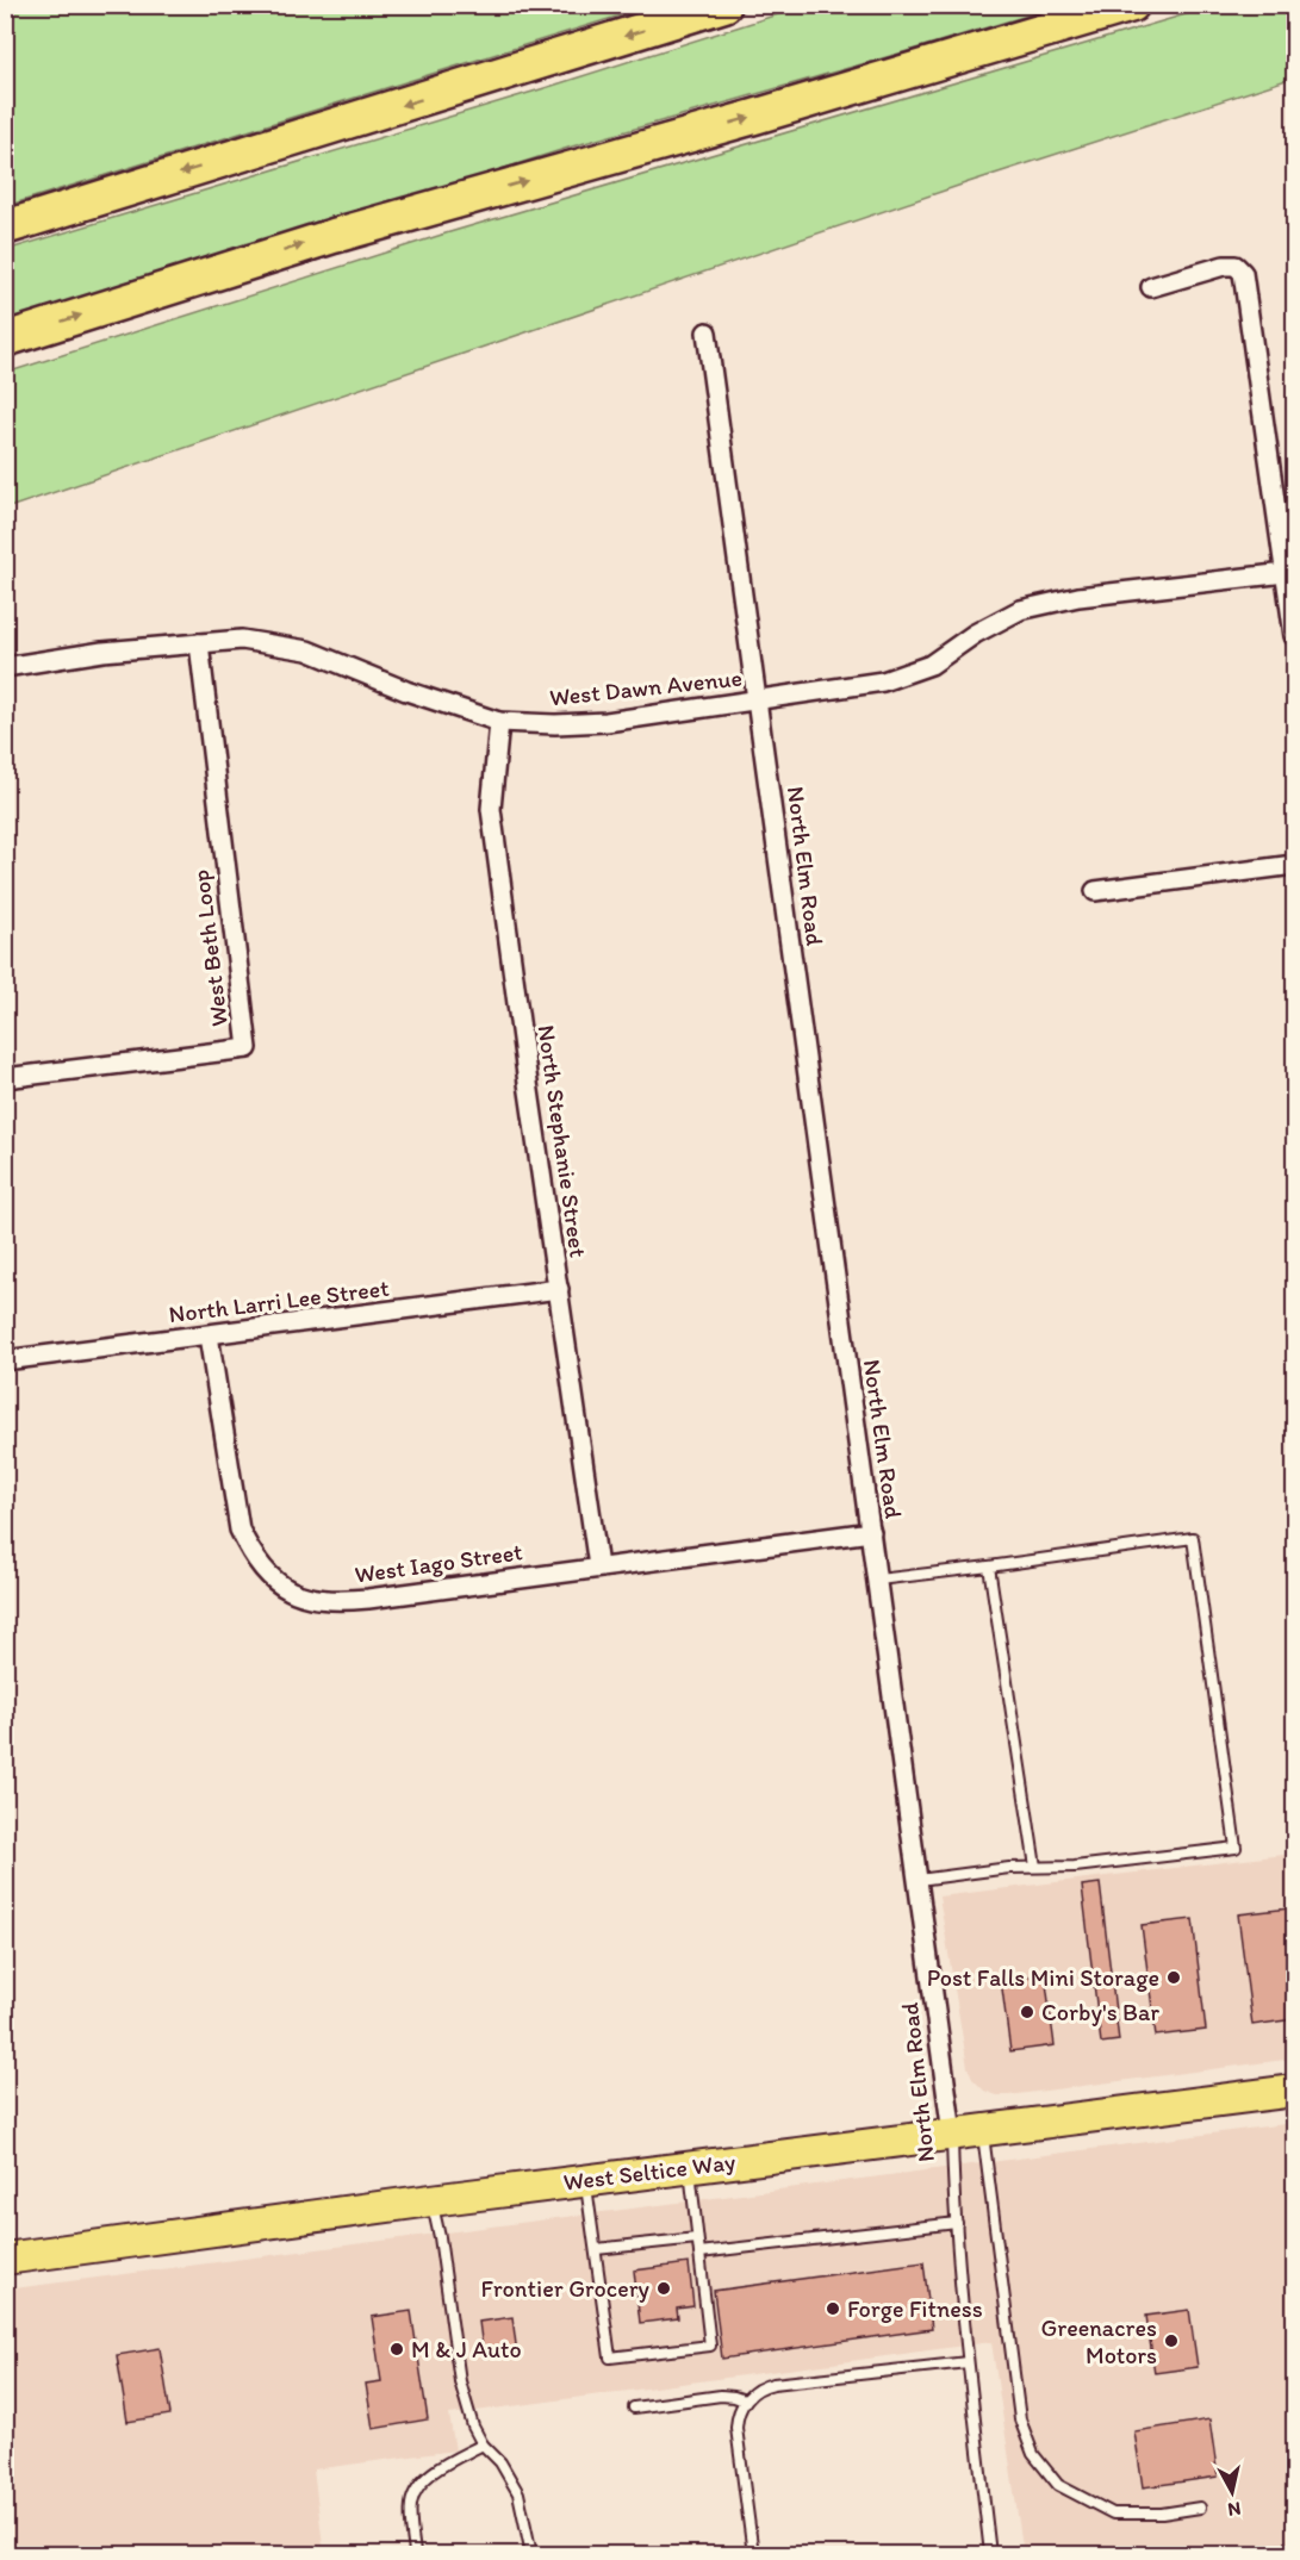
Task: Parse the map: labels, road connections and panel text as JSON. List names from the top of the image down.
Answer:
{
  "streets": {
    "main road": ["West Seltice Way"],
    "street": [
      "West Dawn Avenue",
      "North Elm Road",
      "West Beth Loop",
      "North Stephanie Street",
      "North Larri Lee Street",
      "West Iago Street"
    ]
  },
  "crossings": [
    ["West Dawn Avenue", "North Elm Road"],
    ["West Dawn Avenue", "West Beth Loop"],
    ["West Dawn Avenue", "North Stephanie Street"],
    ["North Elm Road", "West Iago Street"],
    ["North Elm Road", "West Seltice Way"],
    ["North Stephanie Street", "North Larri Lee Street"],
    ["North Stephanie Street", "West Iago Street"],
    ["North Larri Lee Street", "West Iago Street"]
  ],
  "places": [
    "Post Falls Mini Storage",
    "Corby's Bar",
    "Frontier Grocery",
    "Forge Fitness",
    "Greenacres Motors",
    "M & J Auto"
  ],
  "north": "bottom"
}
